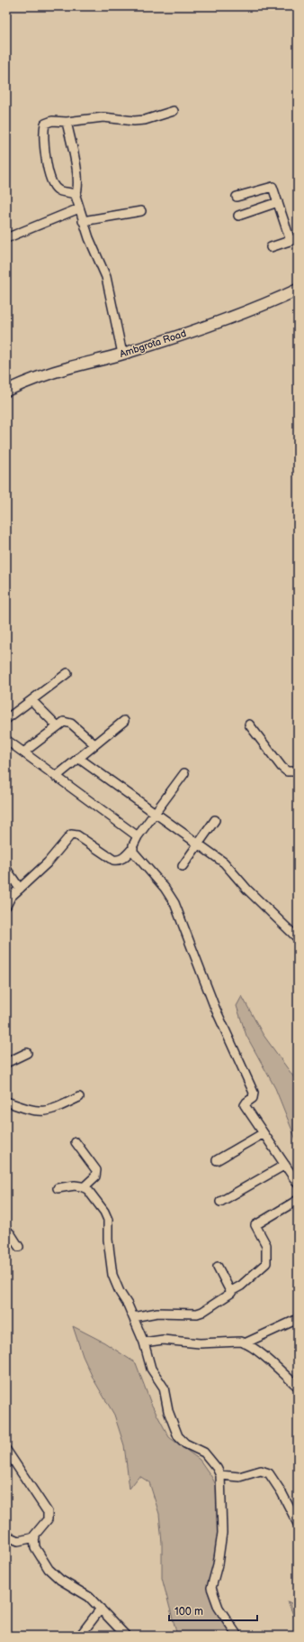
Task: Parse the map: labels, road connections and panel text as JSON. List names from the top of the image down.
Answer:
{
  "streets": {
    "main road": ["Ambgrota Road"]
  },
  "scale_bar": "100 m"
}
